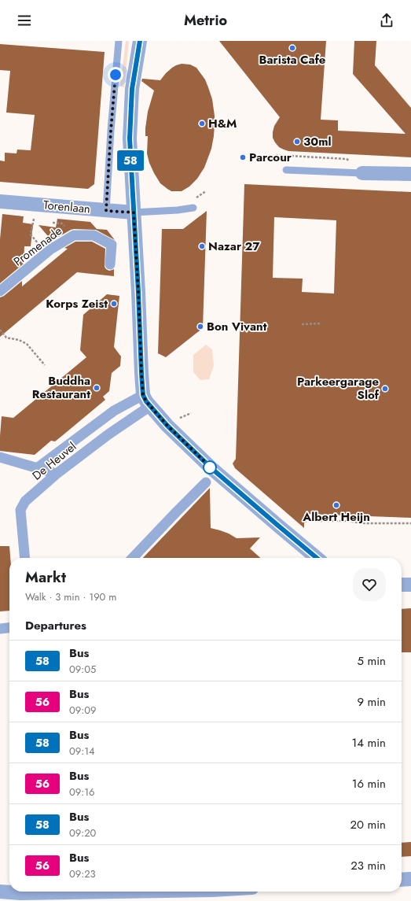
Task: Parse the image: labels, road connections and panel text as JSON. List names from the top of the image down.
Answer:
{
  "streets": {
    "street": ["Torenlaan", "Promenade", "De Heuvel"]
  },
  "places": [
    "Barista Cafe",
    "H&M",
    "30ml",
    "Parcour",
    "Nazar 27",
    "Korps Zeist",
    "Bon Vivant",
    "Buddha Restaurant",
    "Parkeergarage Slof",
    "Albert Heijn"
  ],
  "lines": ["bus line 58"],
  "page": {
    "header": "Metrio",
    "on_map": "58",
    "heading": [
      ["Markt", "Walk · 3 min · 190 m"],
      "Departures"
    ],
    "list": [
      {
        "mark": "58",
        "name": "Bus",
        "note": "09:05",
        "value": "5 min"
      },
      {
        "mark": "56",
        "name": "Bus",
        "note": "09:09",
        "value": "9 min"
      },
      {
        "mark": "58",
        "name": "Bus",
        "note": "09:14",
        "value": "14 min"
      },
      {
        "mark": "56",
        "name": "Bus",
        "note": "09:16",
        "value": "16 min"
      },
      {
        "mark": "58",
        "name": "Bus",
        "note": "09:20",
        "value": "20 min"
      },
      {
        "mark": "56",
        "name": "Bus",
        "note": "09:23",
        "value": "23 min"
      }
    ]
  }
}
